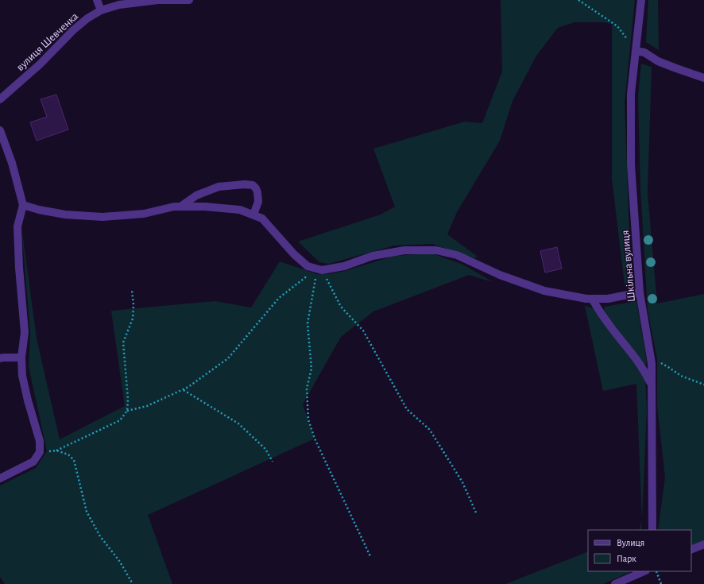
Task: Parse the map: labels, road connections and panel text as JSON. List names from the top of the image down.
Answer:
{
  "streets": {
    "street": ["вулиця Шевченка", "Шкільна вулиця"]
  },
  "legend": ["Вулиця", "Парк"]
}
